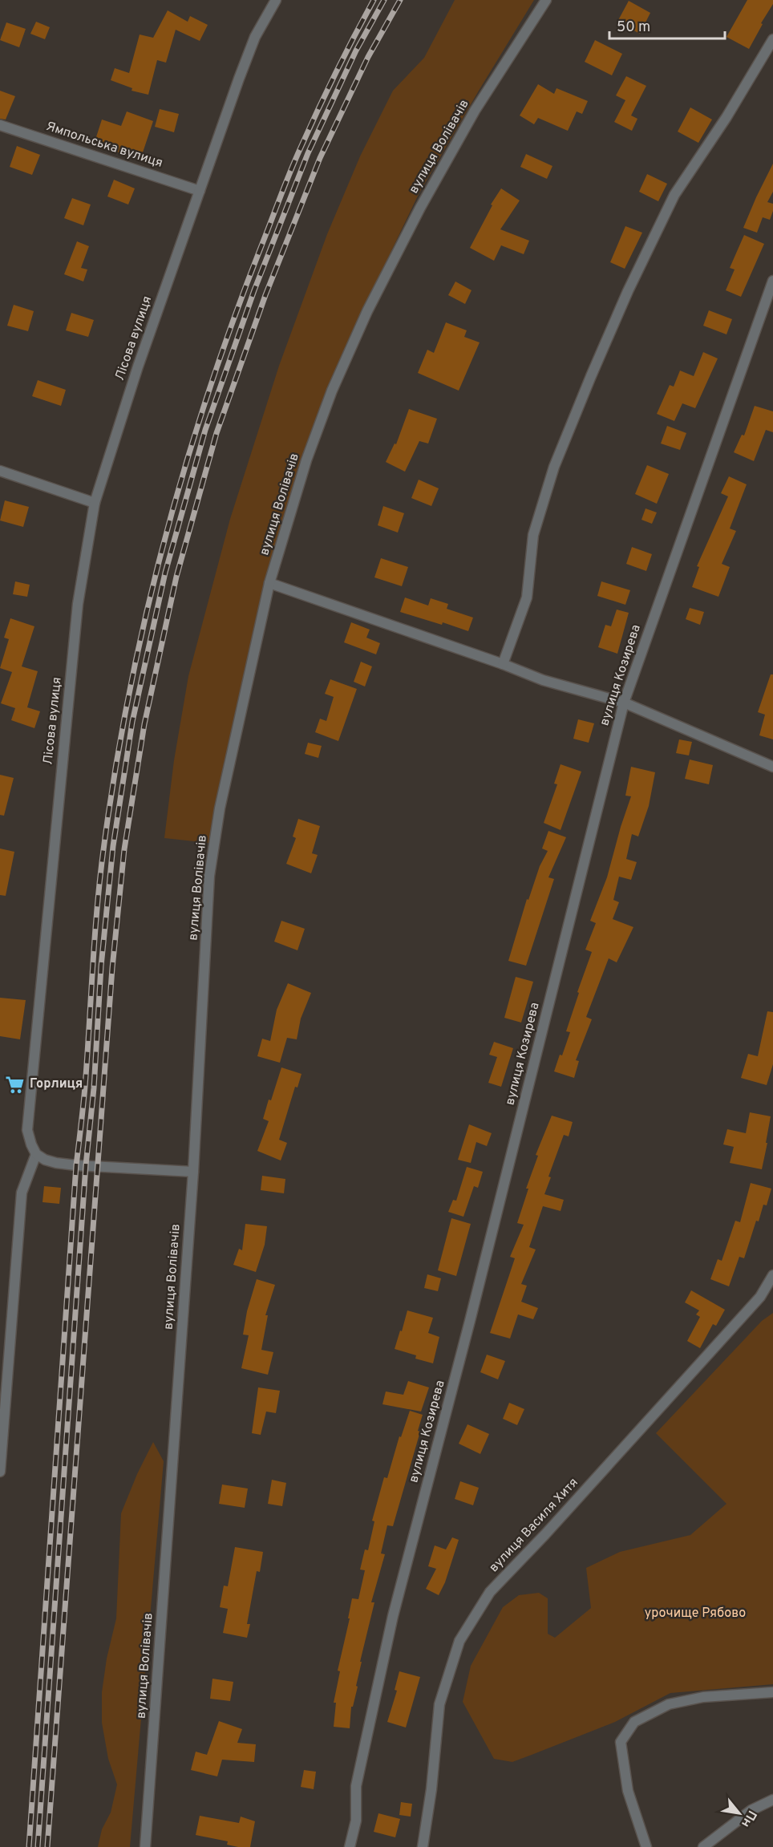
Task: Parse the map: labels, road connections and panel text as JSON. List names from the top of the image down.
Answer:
{
  "streets": {
    "street": [
      "Ямпольська вулиця",
      "вулиця Волівачів",
      "Лісова вулиця",
      "вулиця Козирева",
      "вулиця Василя Хитя"
    ]
  },
  "crossings": [
    ["Ямпольська вулиця", "Лісова вулиця"]
  ],
  "parks": ["урочище Рябово"],
  "places": {
    "supermarket": ["Горлиця"]
  },
  "scale_bar": "50 m",
  "north": "bottom right"
}
